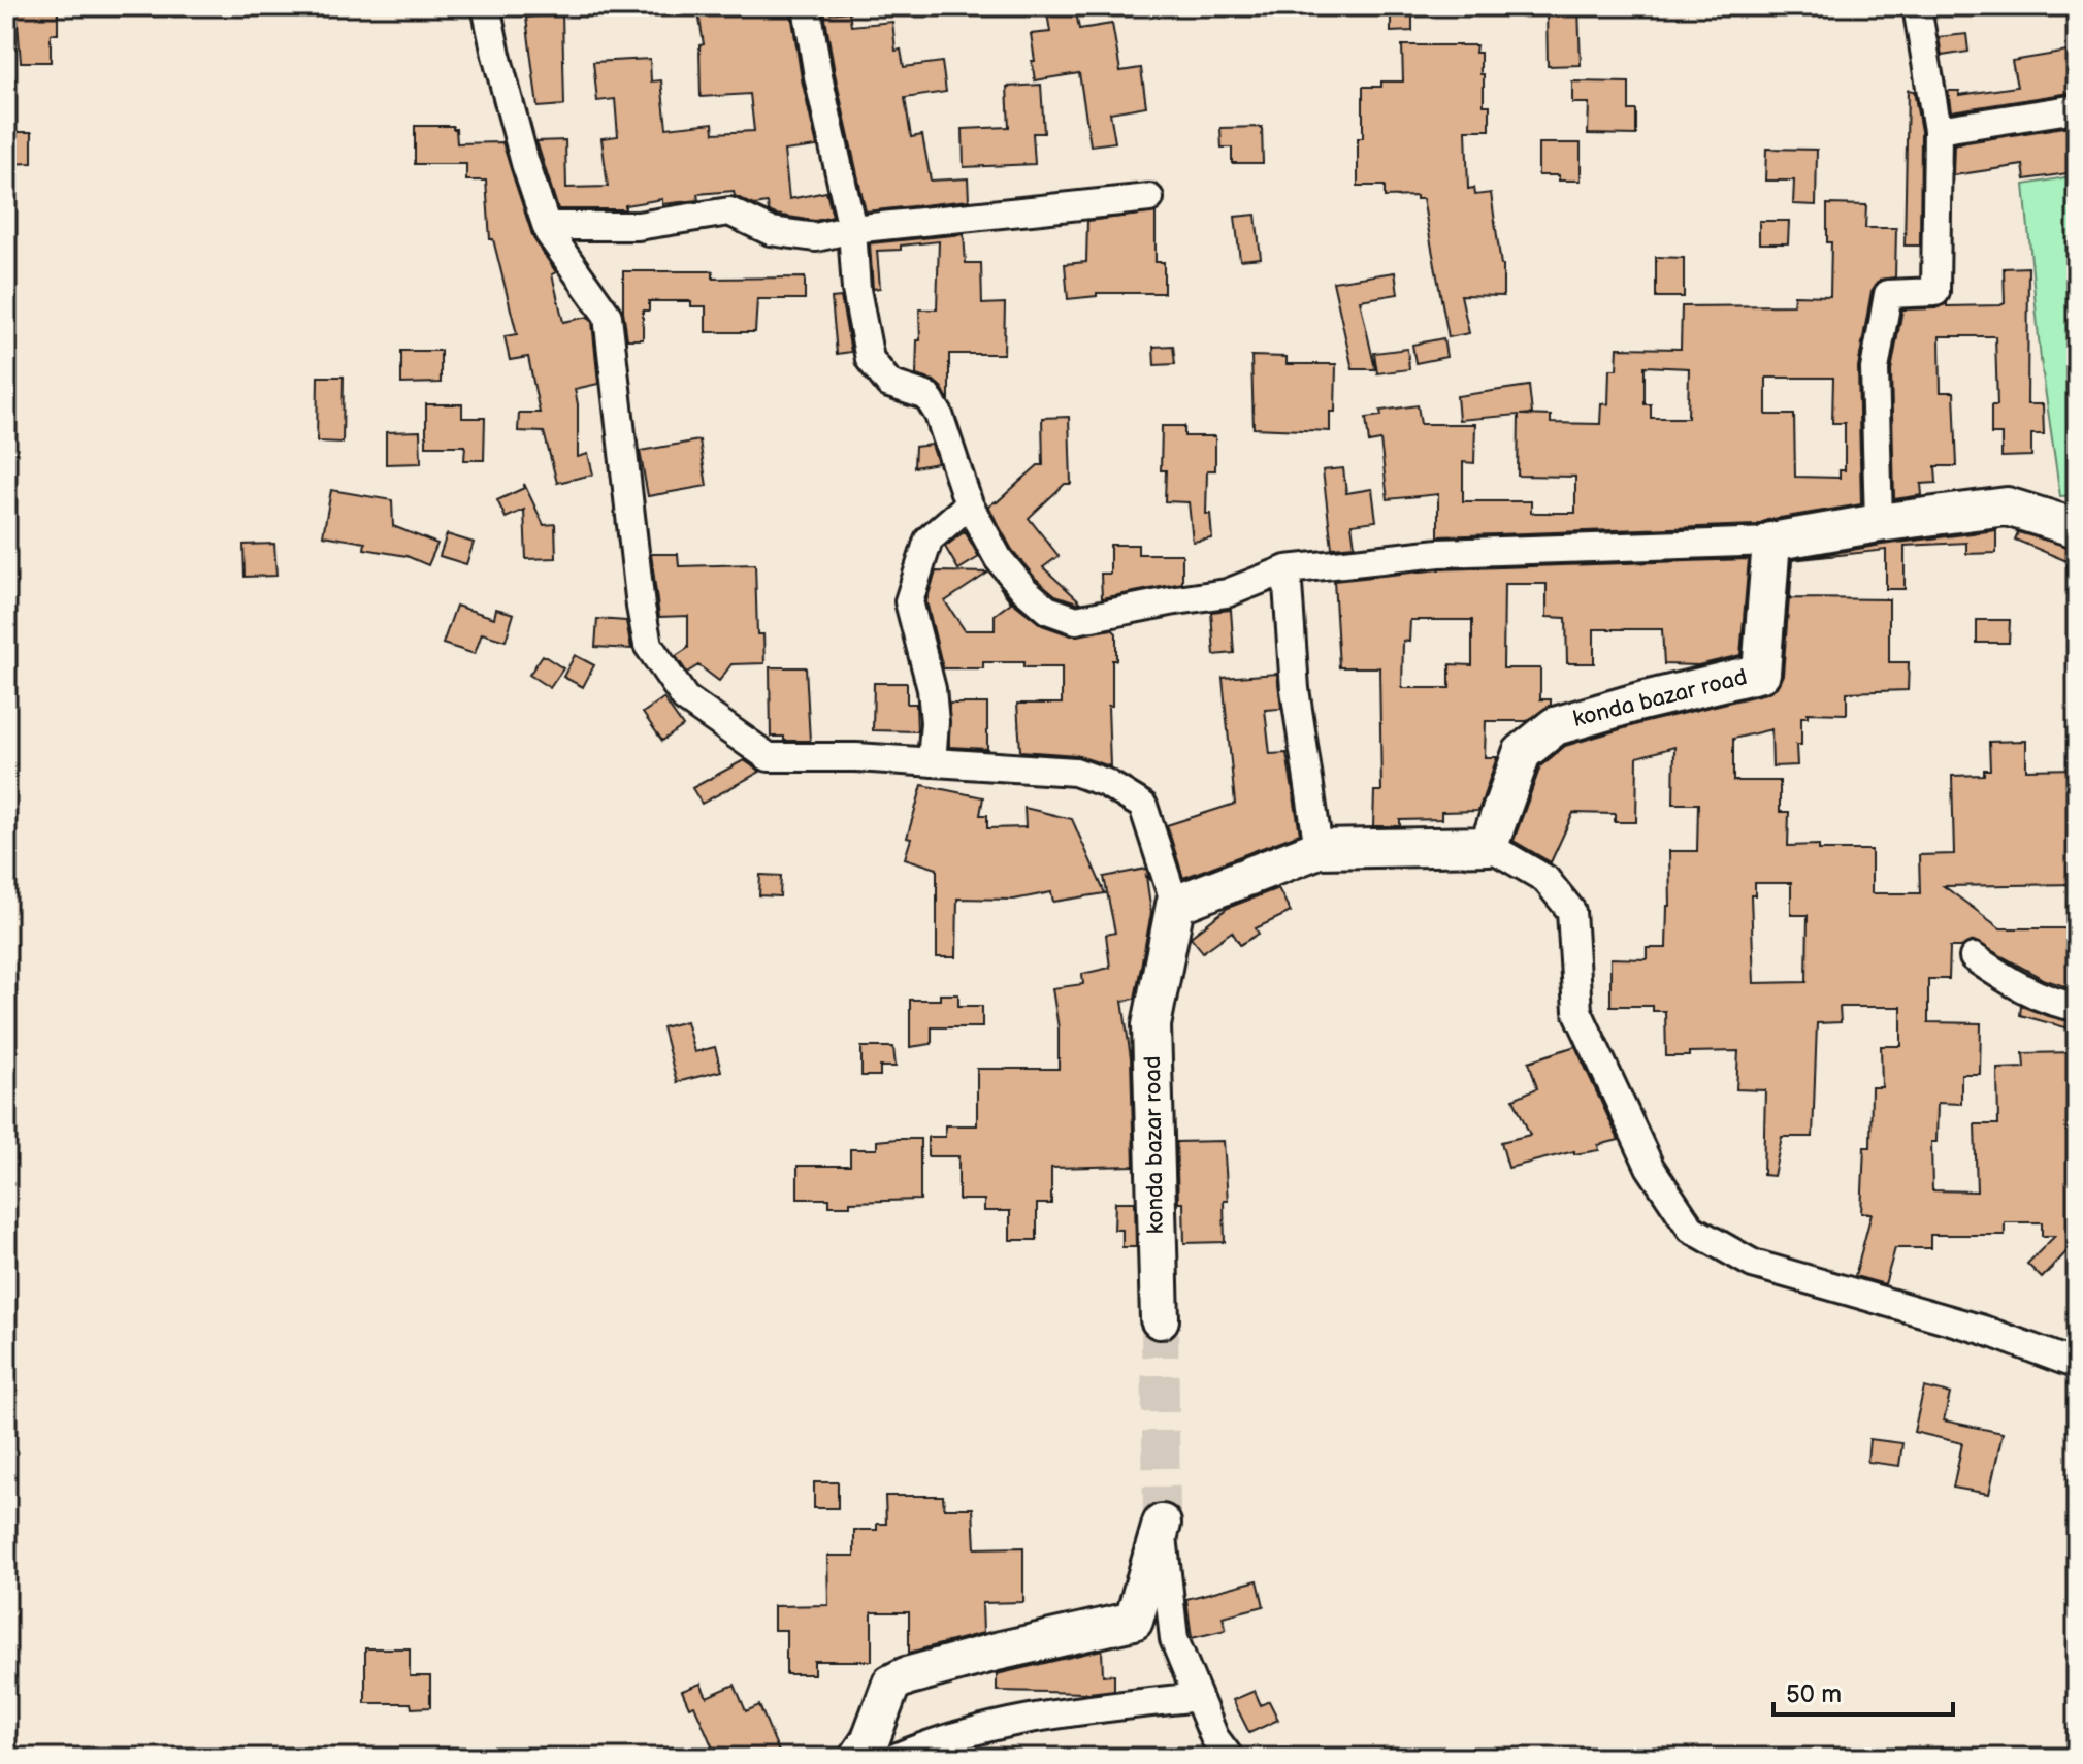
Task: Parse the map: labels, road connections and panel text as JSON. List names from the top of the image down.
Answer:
{
  "streets": {
    "street": ["konda bazar road"]
  },
  "scale_bar": "50 m"
}
